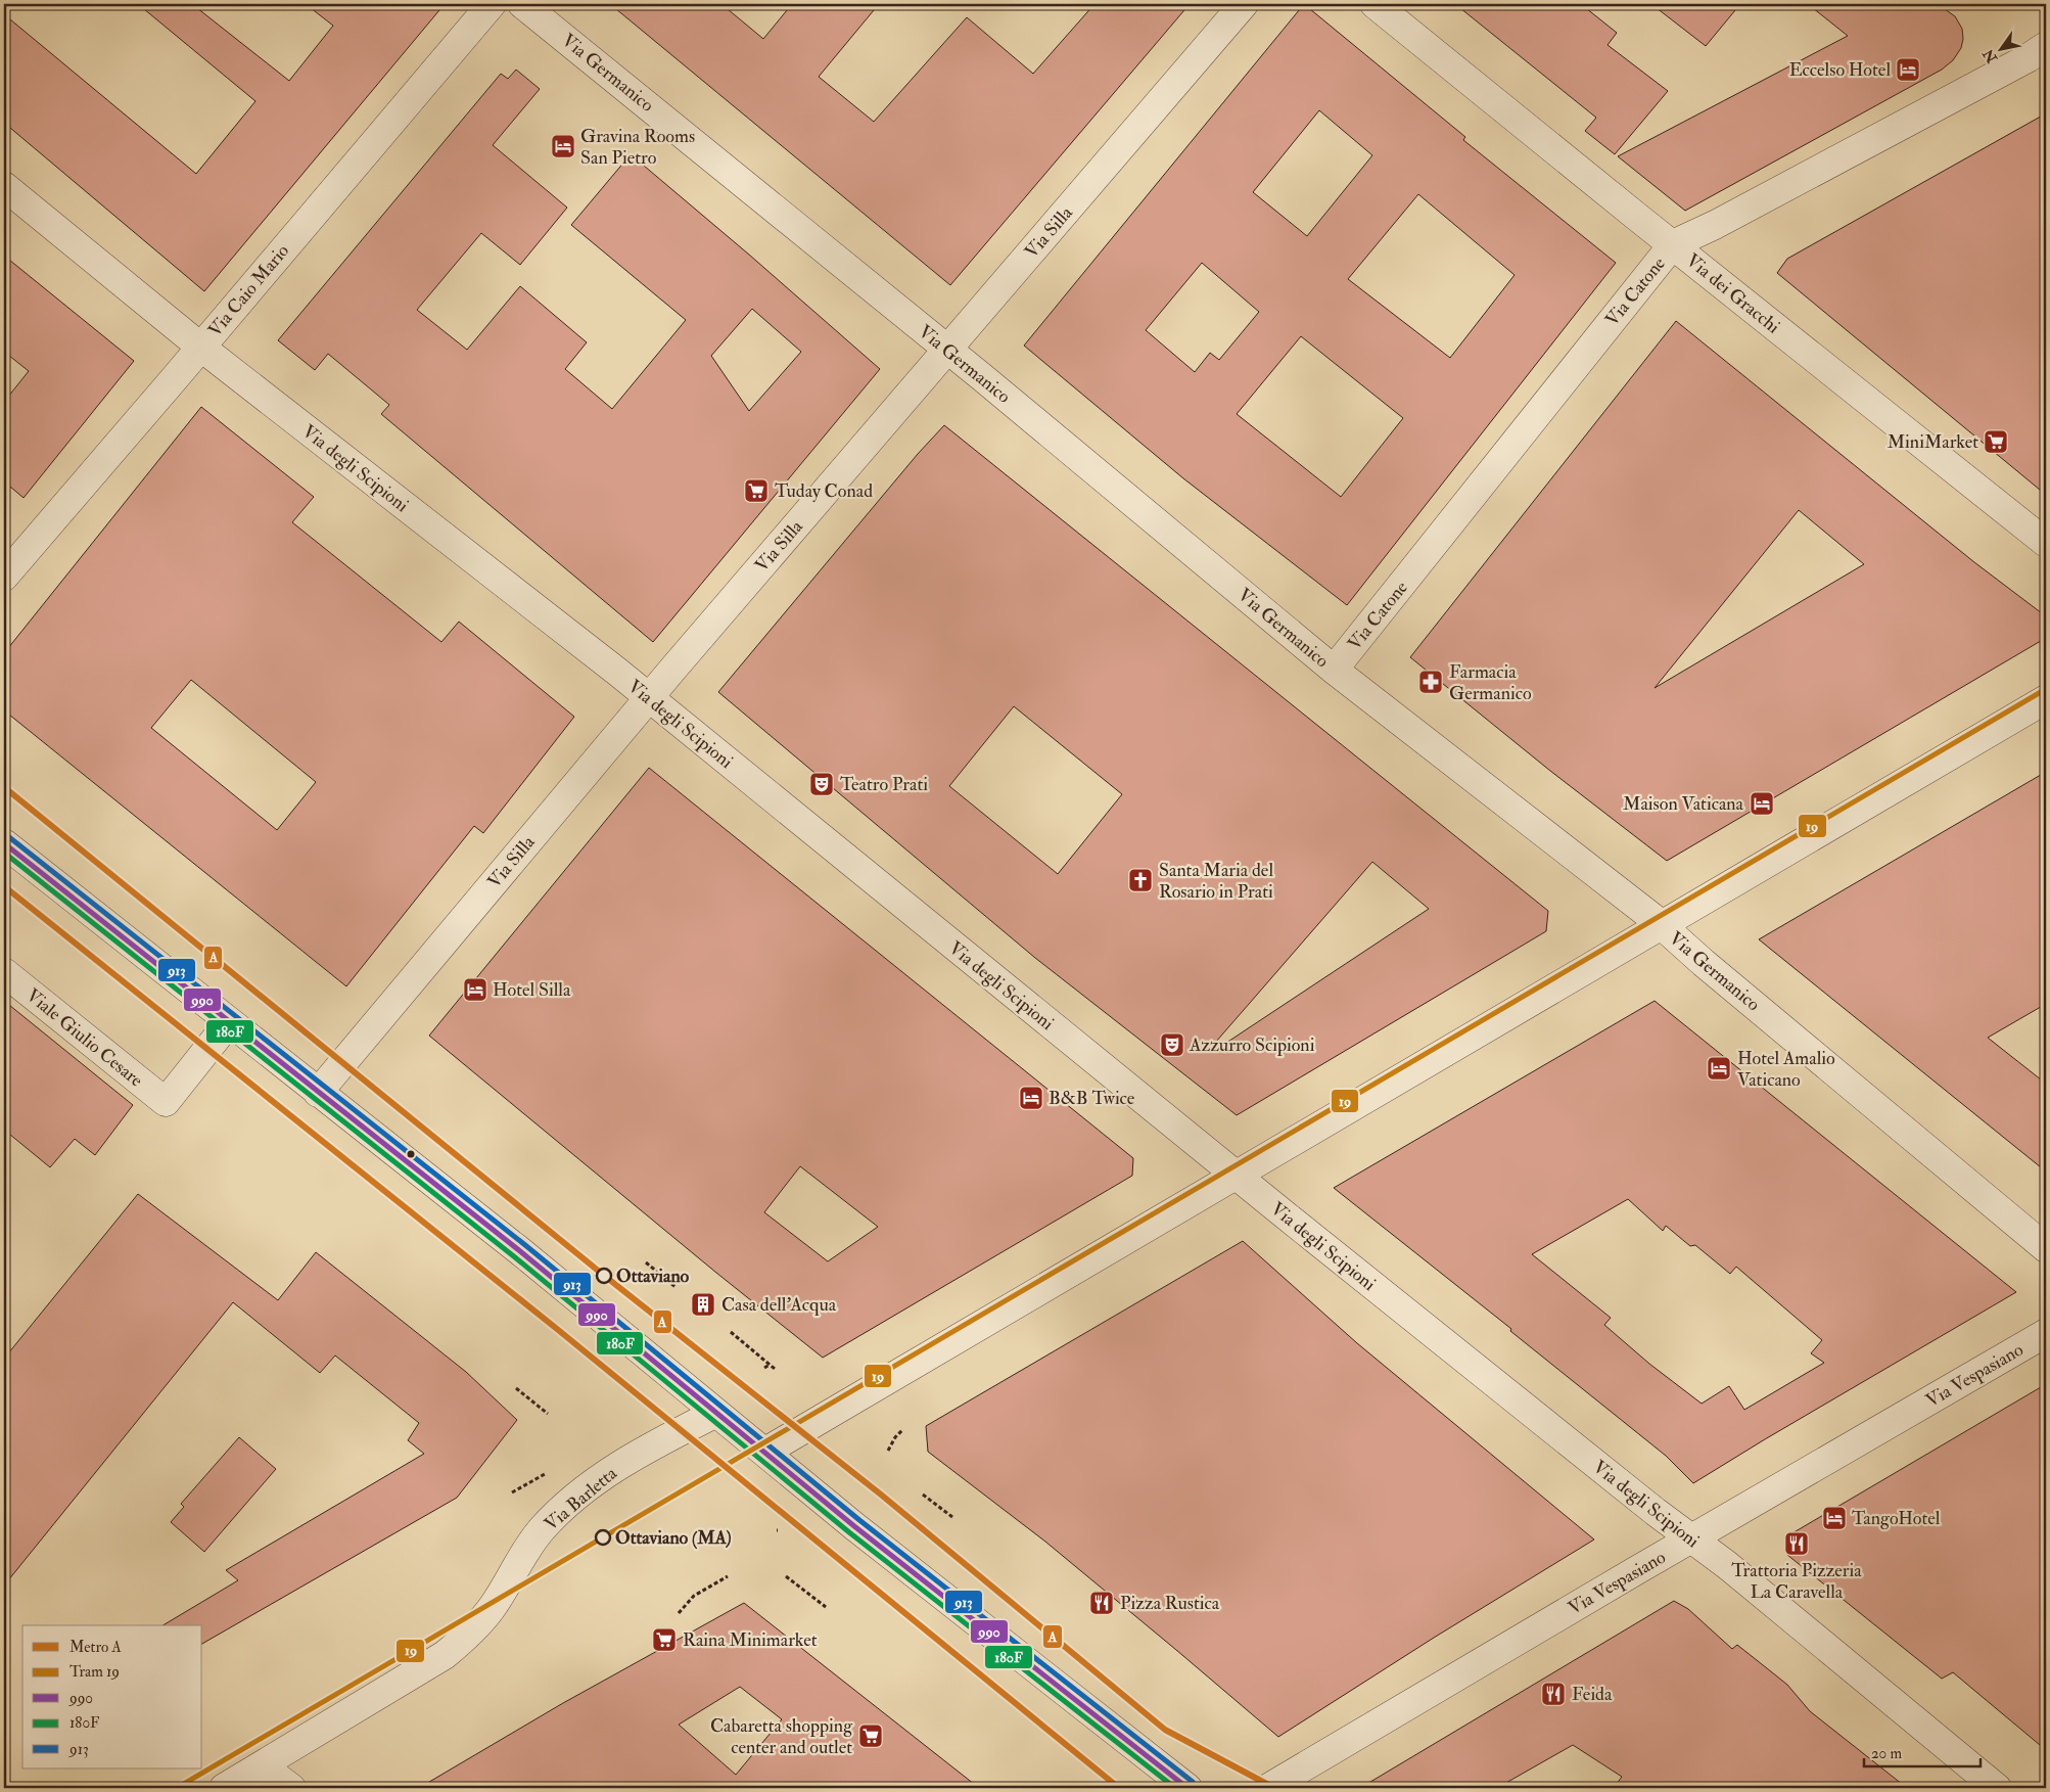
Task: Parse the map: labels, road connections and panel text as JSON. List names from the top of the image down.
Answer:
{
  "streets": {
    "street": [
      "Via Germanico",
      "Via Silla",
      "Via Caio Mario",
      "Via Catone",
      "Via dei Gracchi",
      "Via degli Scipioni",
      "Viale Giulio Cesare",
      "Via Vespasiano",
      "Via Barletta"
    ]
  },
  "crossings": [
    ["Via Germanico", "Via Silla"],
    ["Via Germanico", "Via Catone"],
    ["Via Silla", "Via degli Scipioni"],
    ["Via Caio Mario", "Via degli Scipioni"],
    ["Via Catone", "Via dei Gracchi"],
    ["Via degli Scipioni", "Via Vespasiano"]
  ],
  "places": {
    "hotel": [
      "Eccelso Hotel",
      "Gravina Rooms San Pietro",
      "Maison Vaticana",
      "Hotel Silla",
      "Hotel Amalio Vaticano",
      "B&B Twice",
      "TangoHotel"
    ],
    "supermarket": [
      "MiniMarket",
      "Tuday Conad",
      "Raina Minimarket",
      "Cabaretta shopping center and outlet"
    ],
    "pharmacy": ["Farmacia Germanico"],
    "theatre": ["Teatro Prati", "Azzurro Scipioni"],
    "church": ["Santa Maria del Rosario in Prati"],
    "other": ["Ottaviano", "Ottaviano (MA)"],
    "building": ["Casa dell'Acqua"],
    "restaurant": ["Trattoria Pizzeria La Caravella", "Pizza Rustica", "Feida"]
  },
  "lines": [
    "tram line 19",
    "metro line A",
    "transit line 913",
    "transit line 990",
    "transit line 180F"
  ],
  "legend": [
    "Metro A",
    "Tram 19",
    "990",
    "180F",
    "913"
  ],
  "scale_bar": "20 m",
  "north": "bottom left"
}
